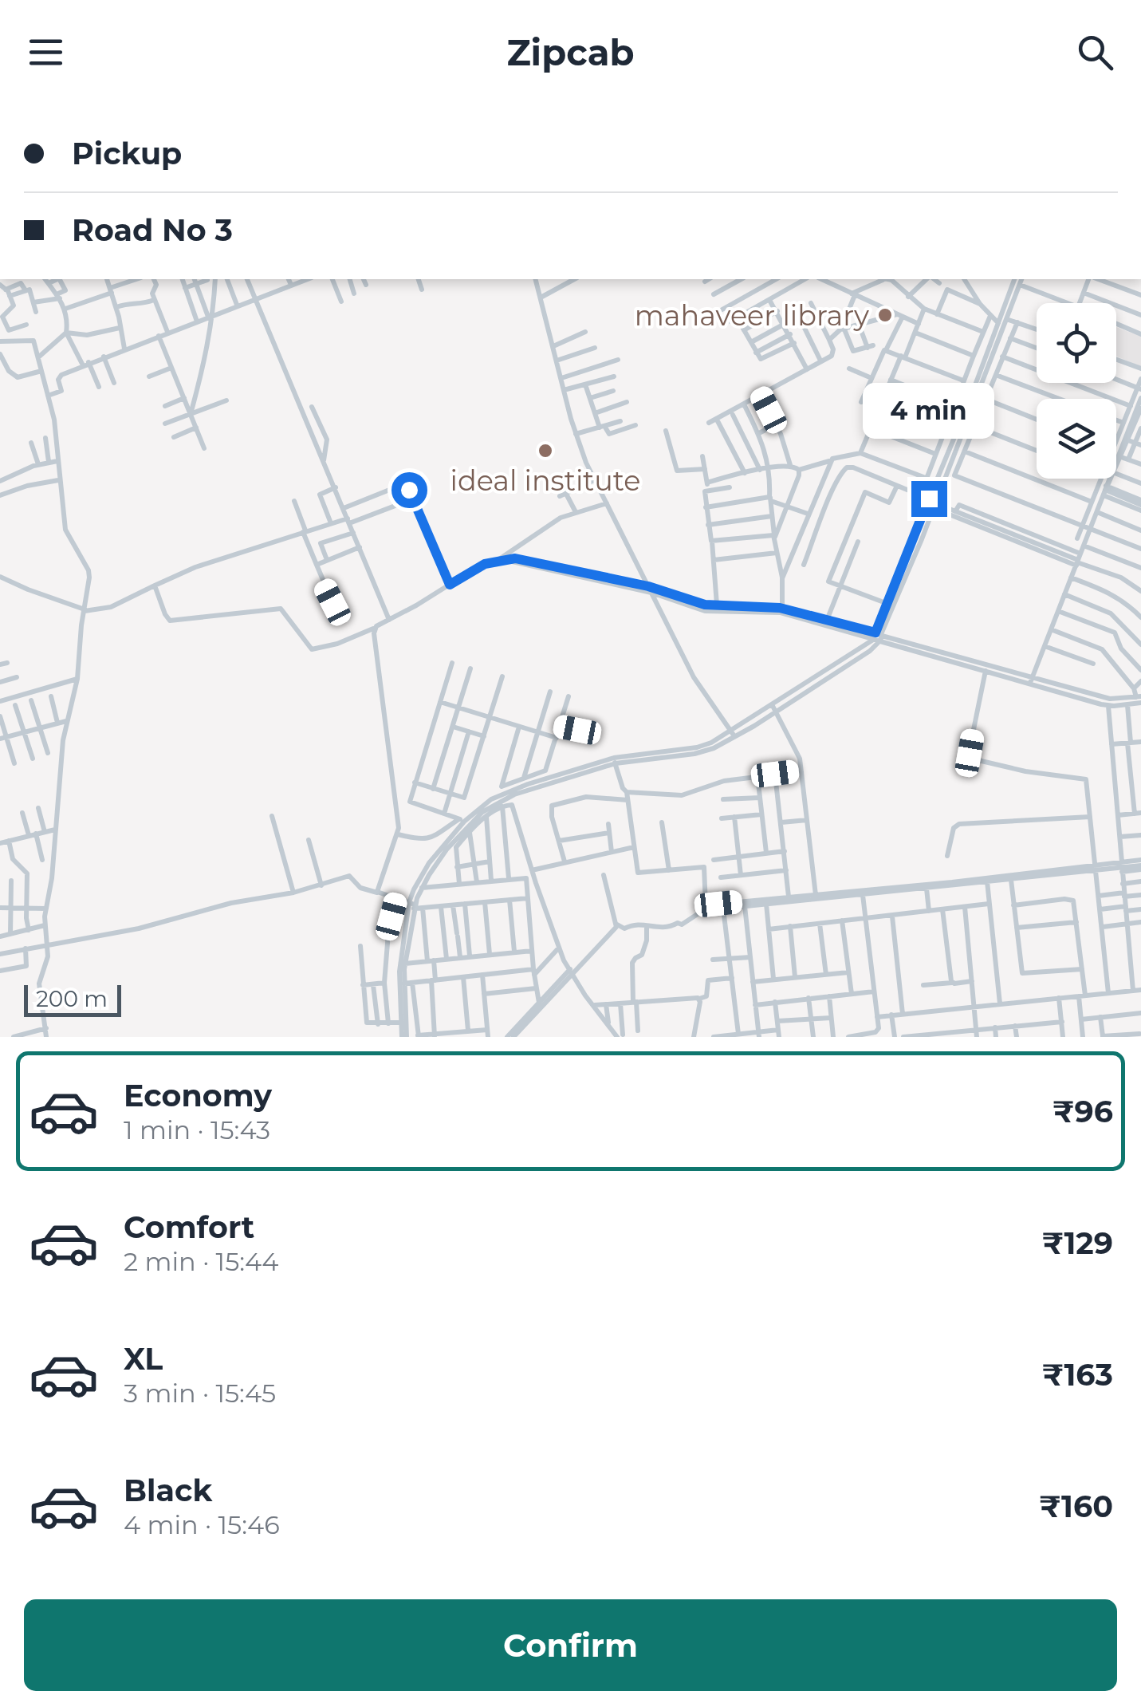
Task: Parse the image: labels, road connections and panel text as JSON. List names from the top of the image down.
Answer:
{
  "places": ["mahaveer library", "ideal institute"],
  "scale_bar": "200 m",
  "page": {
    "header": "Zipcab",
    "banner": ["Pickup", "Road No 3"],
    "bubble": "4 min",
    "scale": "200 m",
    "list": [
      {
        "name": "Economy",
        "note": "1 min · 15:43",
        "value": "₹96"
      },
      {
        "name": "Comfort",
        "note": "2 min · 15:44",
        "value": "₹129"
      },
      {
        "name": "XL",
        "note": "3 min · 15:45",
        "value": "₹163"
      },
      {
        "name": "Black",
        "note": "4 min · 15:46",
        "value": "₹160"
      }
    ],
    "buttons": "Confirm"
  }
}
